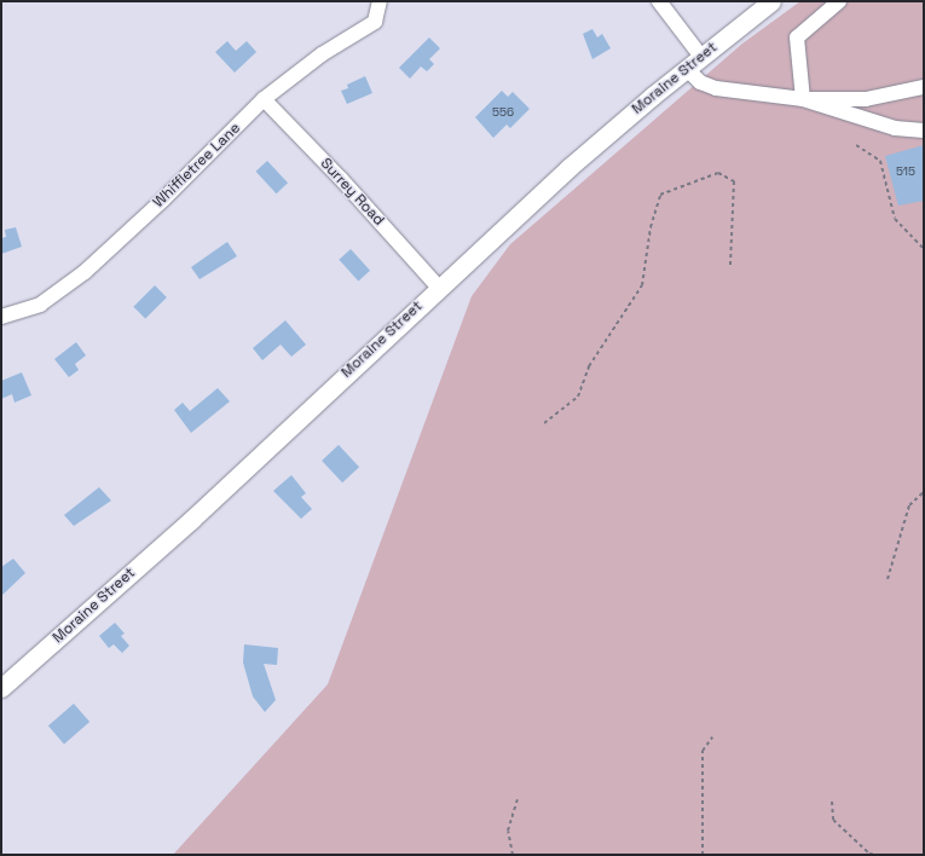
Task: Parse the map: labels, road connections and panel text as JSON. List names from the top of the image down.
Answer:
{
  "streets": {
    "main road": ["Moraine Street"],
    "street": ["Whiffletree Lane", "Surrey Road"]
  },
  "crossings": [
    ["Moraine Street", "Surrey Road"],
    ["Whiffletree Lane", "Surrey Road"]
  ],
  "house_numbers": ["556", "515"]
}
